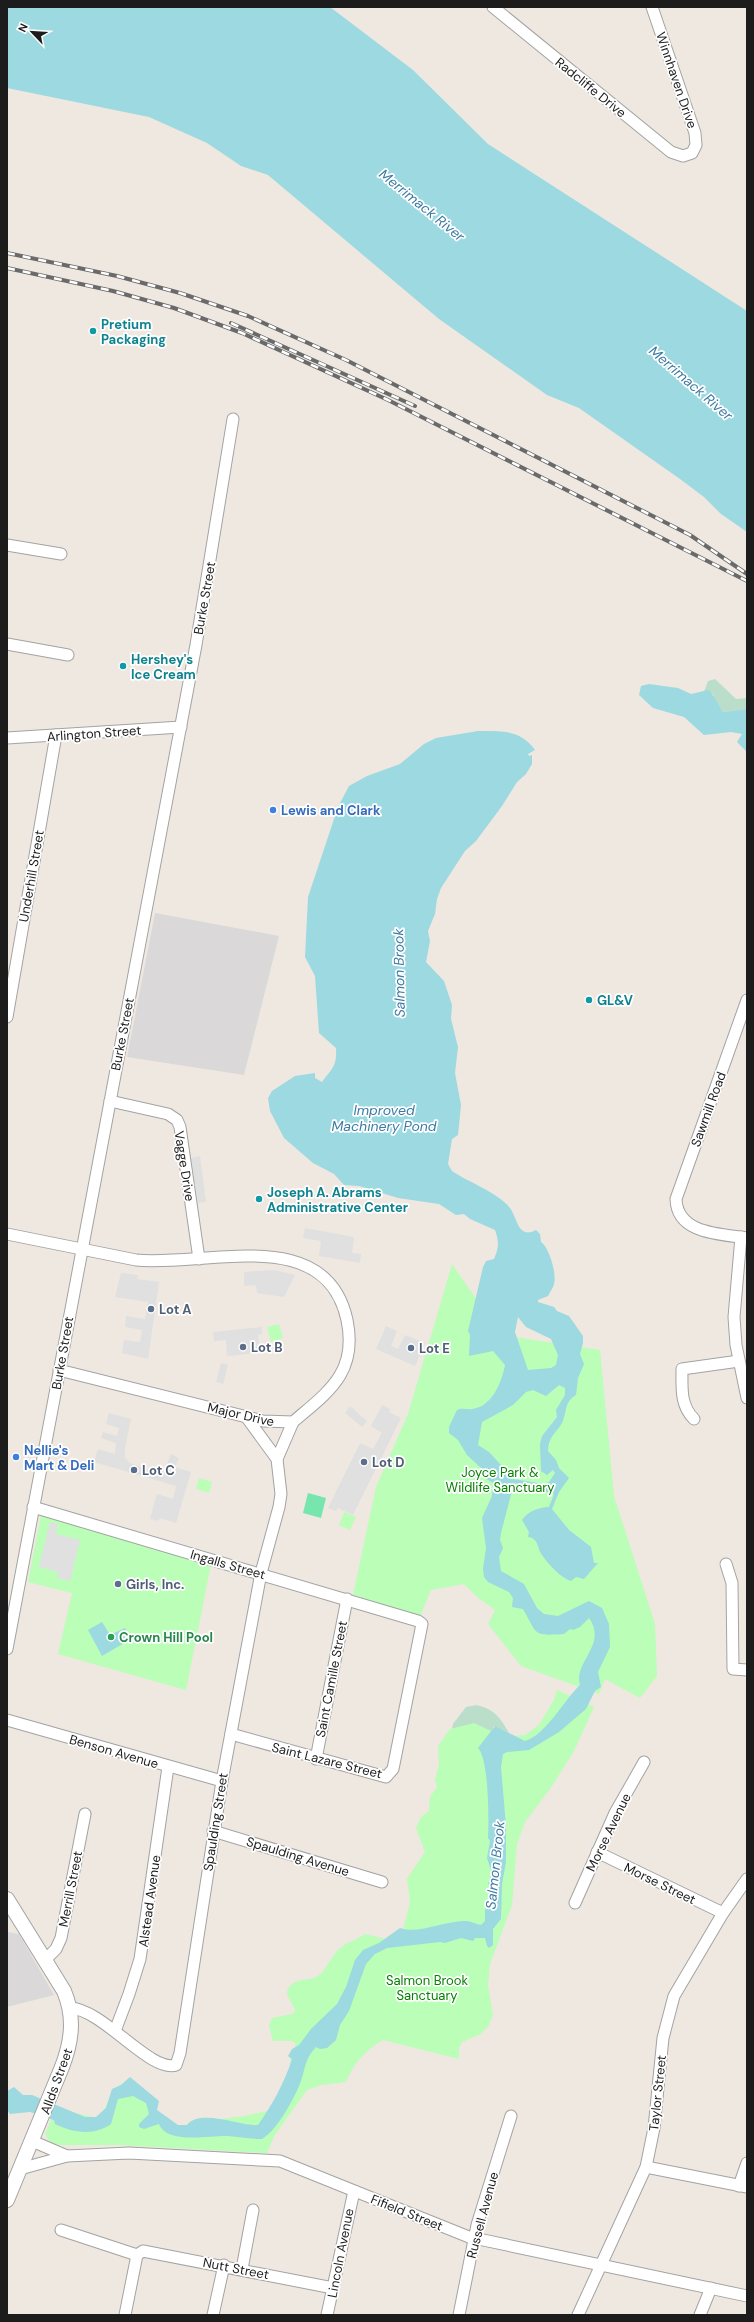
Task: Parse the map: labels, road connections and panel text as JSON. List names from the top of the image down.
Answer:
{
  "streets": {
    "street": [
      "Winnhaven Drive",
      "Radcliffe Drive",
      "Burke Street",
      "Arlington Street",
      "Underhill Street",
      "Sawmill Road",
      "Vagge Drive",
      "Major Drive",
      "Ingalls Street",
      "Saint Camille Street",
      "Benson Avenue",
      "Saint Lazare Street",
      "Spaulding Street",
      "Morse Avenue",
      "Spaulding Avenue",
      "Morse Street",
      "Merrill Street",
      "Alstead Avenue",
      "Allds Street",
      "Taylor Street",
      "Fifield Street",
      "Russell Avenue",
      "Lincoln Avenue",
      "Nutt Street"
    ]
  },
  "crossings": [
    ["Winnhaven Drive", "Radcliffe Drive"],
    ["Burke Street", "Arlington Street"],
    ["Burke Street", "Vagge Drive"],
    ["Burke Street", "Major Drive"],
    ["Burke Street", "Ingalls Street"],
    ["Arlington Street", "Underhill Street"],
    ["Vagge Drive", "Major Drive"],
    ["Major Drive", "Spaulding Street"],
    ["Ingalls Street", "Saint Camille Street"],
    ["Ingalls Street", "Saint Lazare Street"],
    ["Ingalls Street", "Spaulding Street"],
    ["Saint Camille Street", "Saint Lazare Street"],
    ["Benson Avenue", "Spaulding Street"],
    ["Benson Avenue", "Alstead Avenue"],
    ["Saint Lazare Street", "Spaulding Street"],
    ["Spaulding Street", "Spaulding Avenue"],
    ["Spaulding Street", "Alstead Avenue"],
    ["Spaulding Street", "Allds Street"],
    ["Morse Avenue", "Morse Street"],
    ["Morse Street", "Taylor Street"],
    ["Merrill Street", "Allds Street"],
    ["Allds Street", "Fifield Street"],
    ["Taylor Street", "Fifield Street"],
    ["Fifield Street", "Russell Avenue"],
    ["Fifield Street", "Lincoln Avenue"],
    ["Lincoln Avenue", "Nutt Street"]
  ],
  "water": ["Merrimack River", "Salmon Brook", "Improved Machinery Pond"],
  "parks": ["Joyce Park & Wildlife Sanctuary", "Salmon Brook Sanctuary"],
  "places": [
    "Pretium Packaging",
    "Hershey's Ice Cream",
    "Lewis and Clark",
    "GL&V",
    "Joseph A. Abrams Administrative Center",
    "Lot A",
    "Lot B",
    "Lot E",
    "Nellie's Mart & Deli",
    "Lot D",
    "Lot C",
    "Girls, Inc.",
    "Crown Hill Pool"
  ],
  "north": "top left"
}
